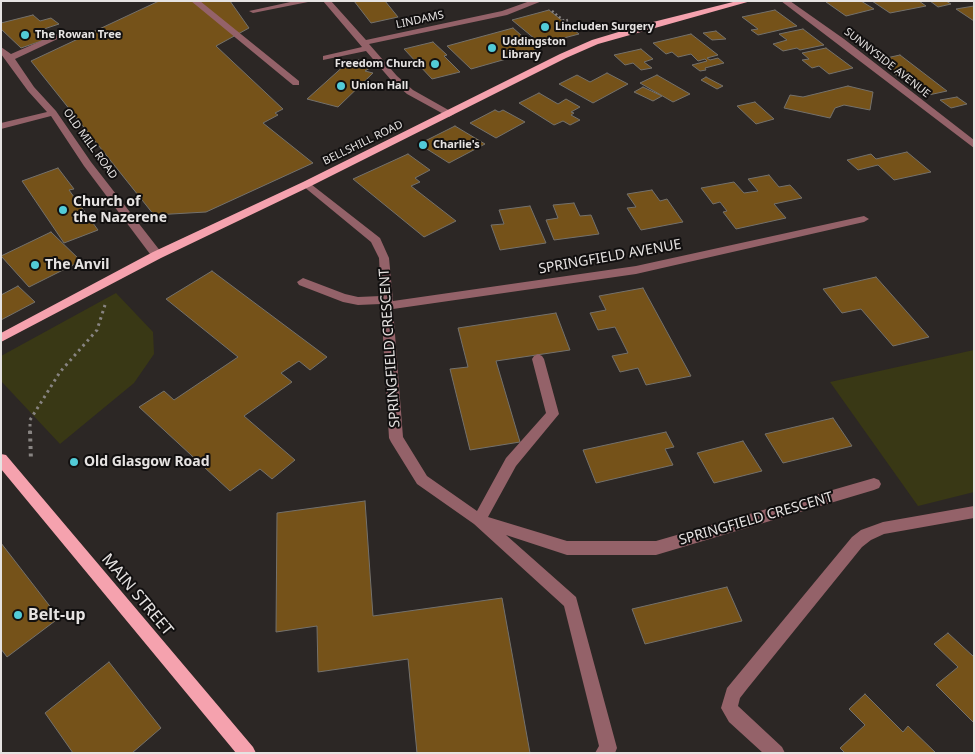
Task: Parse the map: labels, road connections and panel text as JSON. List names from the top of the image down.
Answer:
{
  "streets": {
    "main road": ["BELLSHILL ROAD", "MAIN STREET"],
    "street": [
      "LINDAMS",
      "SUNNYSIDE AVENUE",
      "OLD MILL ROAD",
      "SPRINGFIELD AVENUE",
      "SPRINGFIELD CRESCENT"
    ]
  },
  "crossings": [
    ["BELLSHILL ROAD", "OLD MILL ROAD"],
    ["BELLSHILL ROAD", "SPRINGFIELD CRESCENT"],
    ["SPRINGFIELD AVENUE", "SPRINGFIELD CRESCENT"]
  ],
  "places": [
    "Lincluden Surgery",
    "The Rowan Tree",
    "Uddingston Library",
    "Freedom Church",
    "Union Hall",
    "Charlie's",
    "Church of the Nazerene",
    "The Anvil",
    "Old Glasgow Road",
    "Belt-up"
  ]
}
